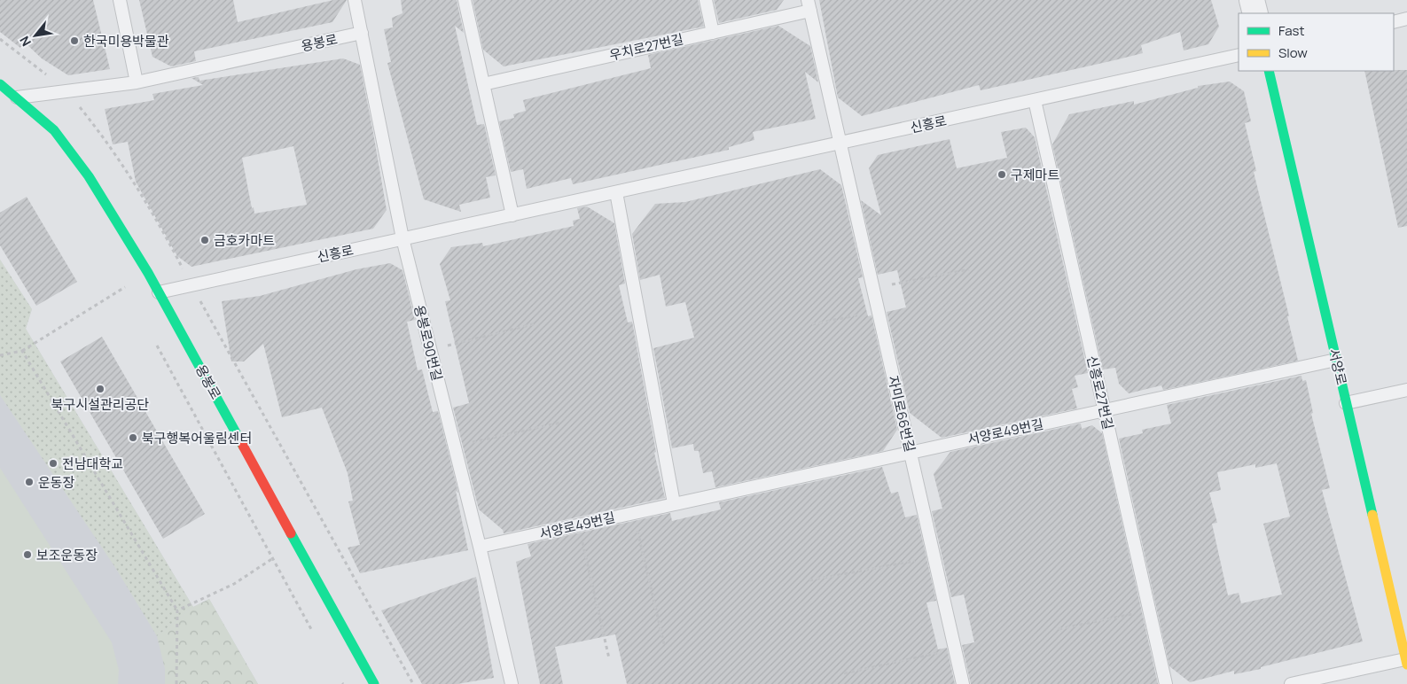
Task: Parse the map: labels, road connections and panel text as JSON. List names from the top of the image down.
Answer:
{
  "streets": {
    "main road": ["용봉로", "서양로"],
    "lane": [
      "우치로27번길",
      "신흥로",
      "용봉로90번길",
      "신흥로27번길",
      "자미로66번길",
      "서양로49번길"
    ]
  },
  "crossings": [
    ["용봉로", "신흥로"],
    ["용봉로", "용봉로90번길"],
    ["우치로27번길", "신흥로"],
    ["우치로27번길", "자미로66번길"],
    ["신흥로", "용봉로90번길"],
    ["신흥로", "신흥로27번길"],
    ["신흥로", "자미로66번길"],
    ["용봉로90번길", "서양로49번길"],
    ["서양로", "서양로49번길"],
    ["신흥로27번길", "서양로49번길"],
    ["자미로66번길", "서양로49번길"]
  ],
  "places": [
    "한국미용박물관",
    "구제마트",
    "금호카마트",
    "북구시설관리공단",
    "북구행복어울림센터",
    "전남대학교",
    "운동장",
    "보조운동장"
  ],
  "legend": ["Fast", "Slow"],
  "north": "bottom left"
}
